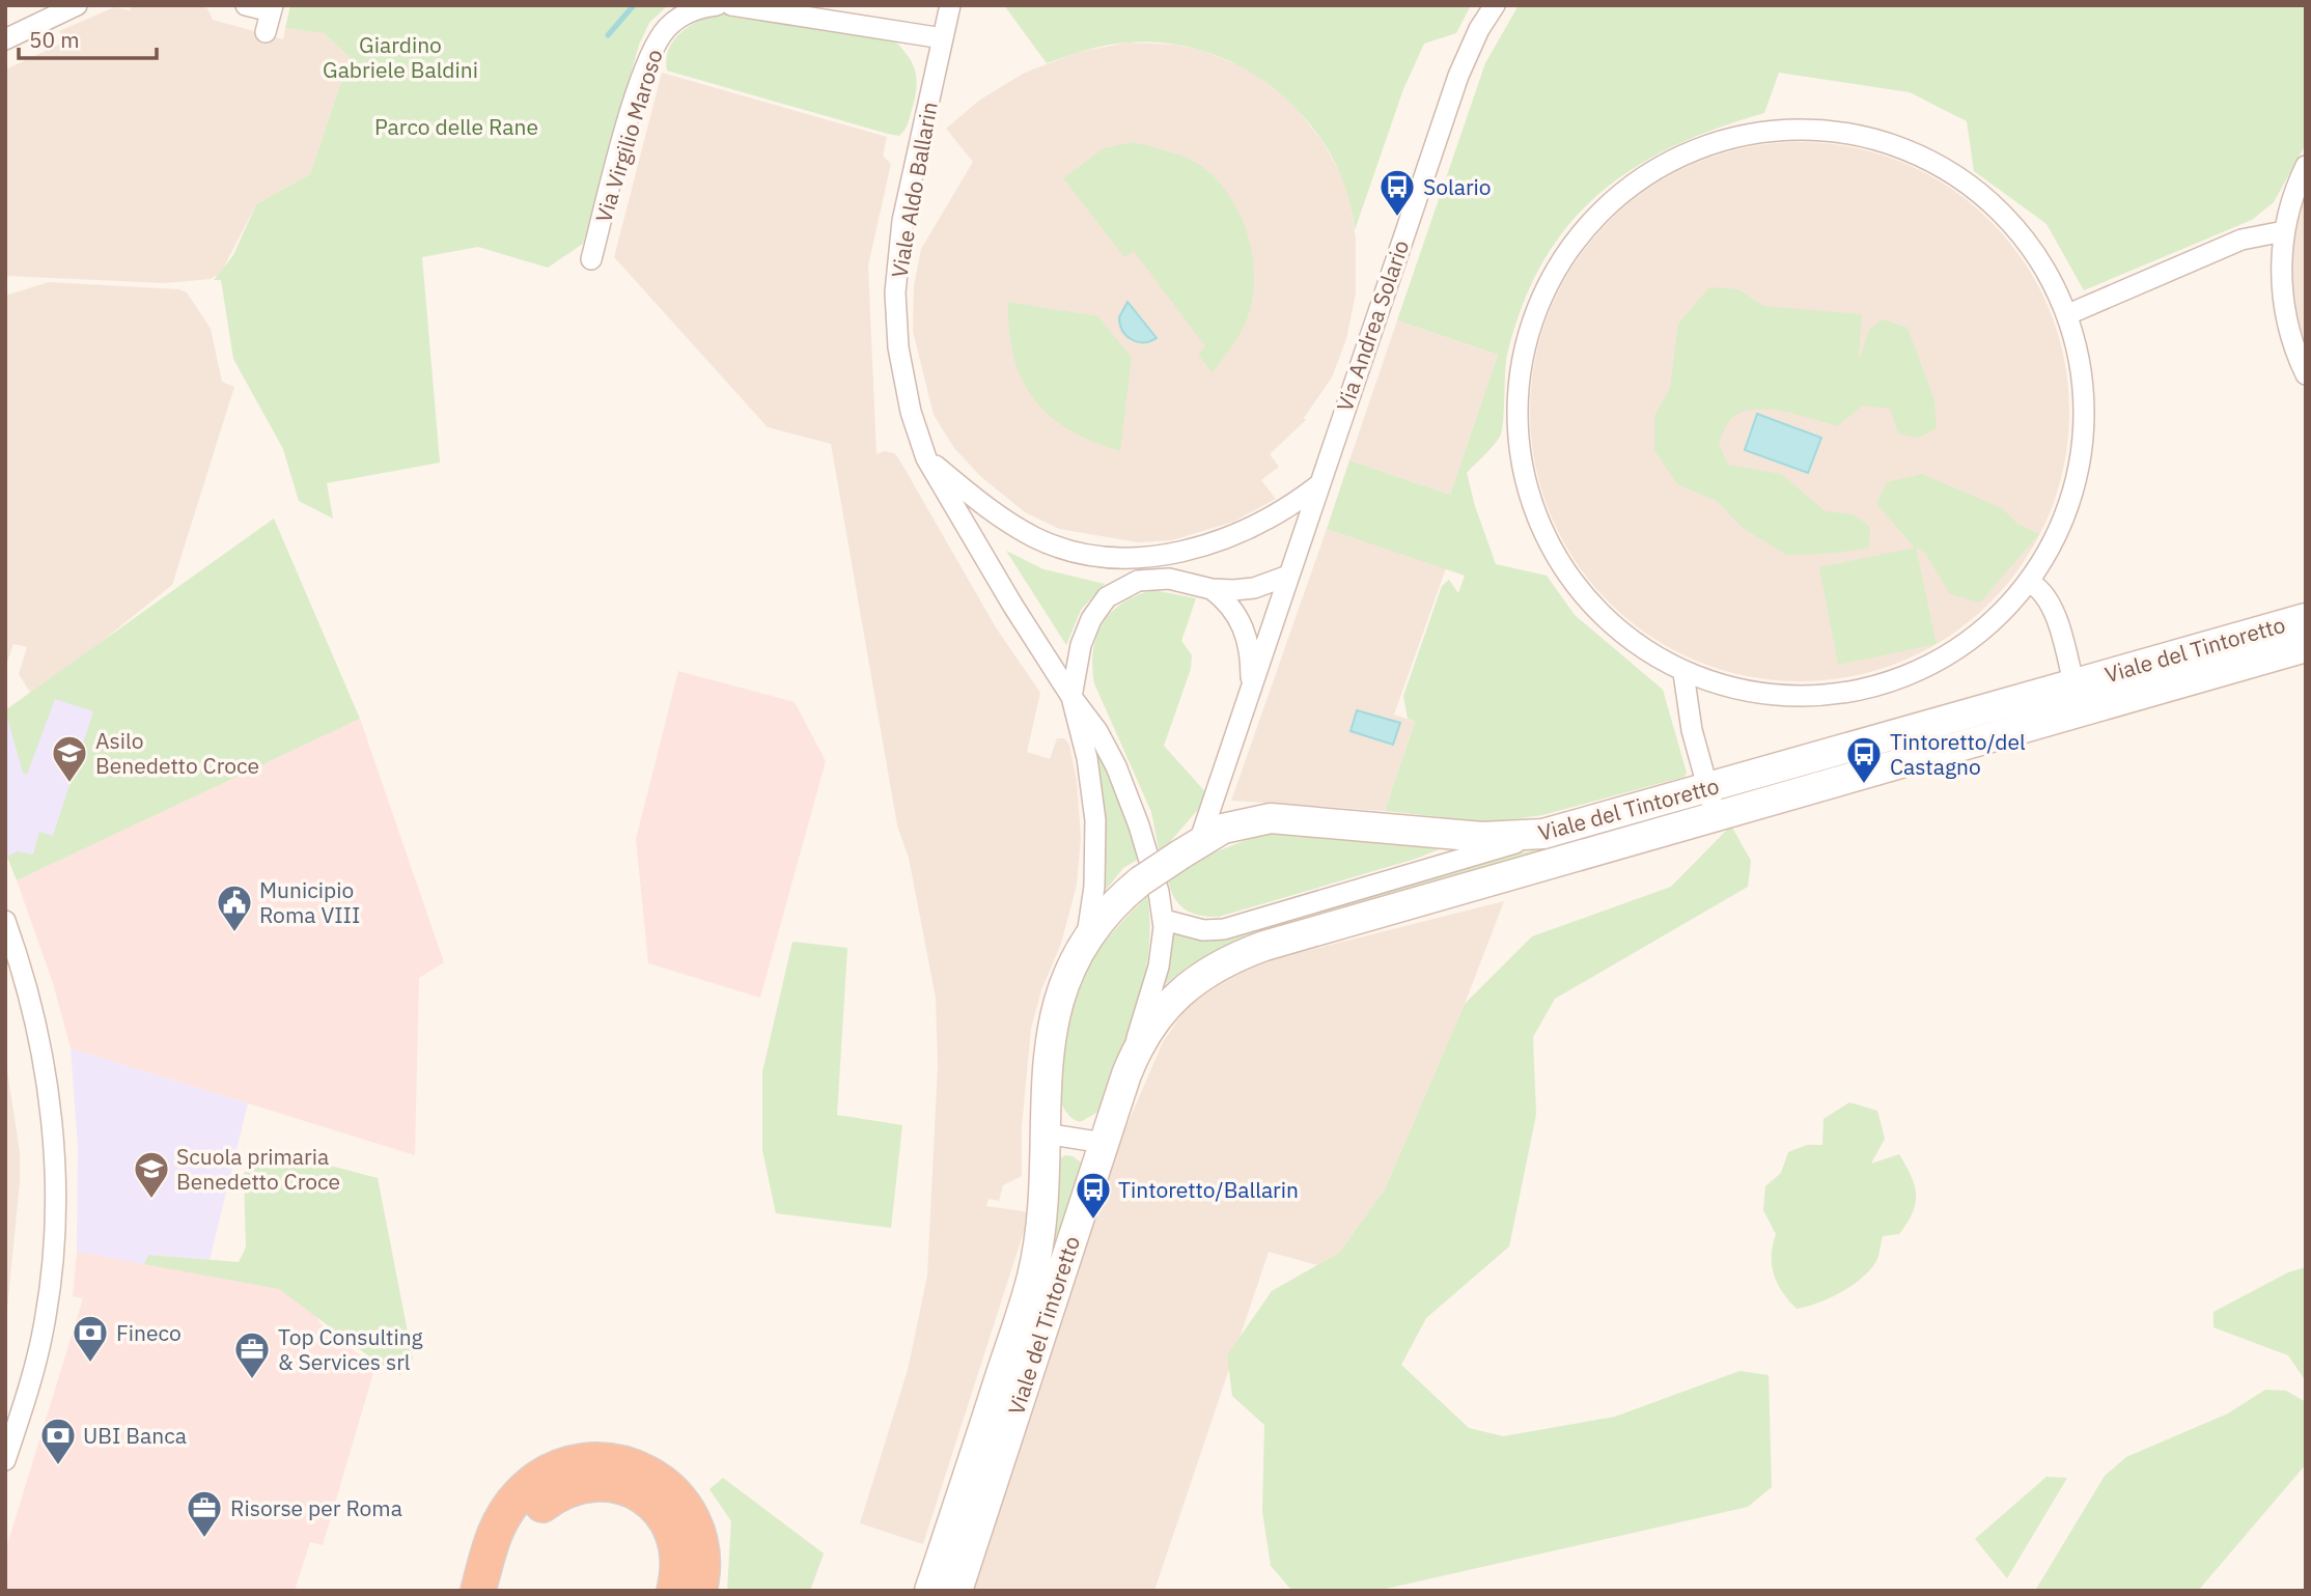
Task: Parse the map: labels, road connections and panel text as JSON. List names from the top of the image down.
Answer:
{
  "streets": {
    "main road": ["Viale del Tintoretto"],
    "street": ["Via Virgilio Maroso", "Viale Aldo Ballarin", "Via Andrea Solario"]
  },
  "crossings": [
    ["Viale Aldo Ballarin", "Via Andrea Solario"],
    ["Viale Aldo Ballarin", "Viale del Tintoretto"],
    ["Via Andrea Solario", "Viale del Tintoretto"]
  ],
  "parks": ["Giardino Gabriele Baldini", "Parco delle Rane"],
  "places": {
    "bus stop": ["Solario", "Tintoretto/del Castagno", "Tintoretto/Ballarin"],
    "school or university": ["Asilo Benedetto Croce", "Scuola primaria Benedetto Croce"],
    "public building": ["Municipio Roma VIII"],
    "bank": ["Fineco", "UBI Banca"],
    "office": ["Top Consulting & Services srl", "Risorse per Roma"]
  },
  "scale_bar": "50 m"
}
